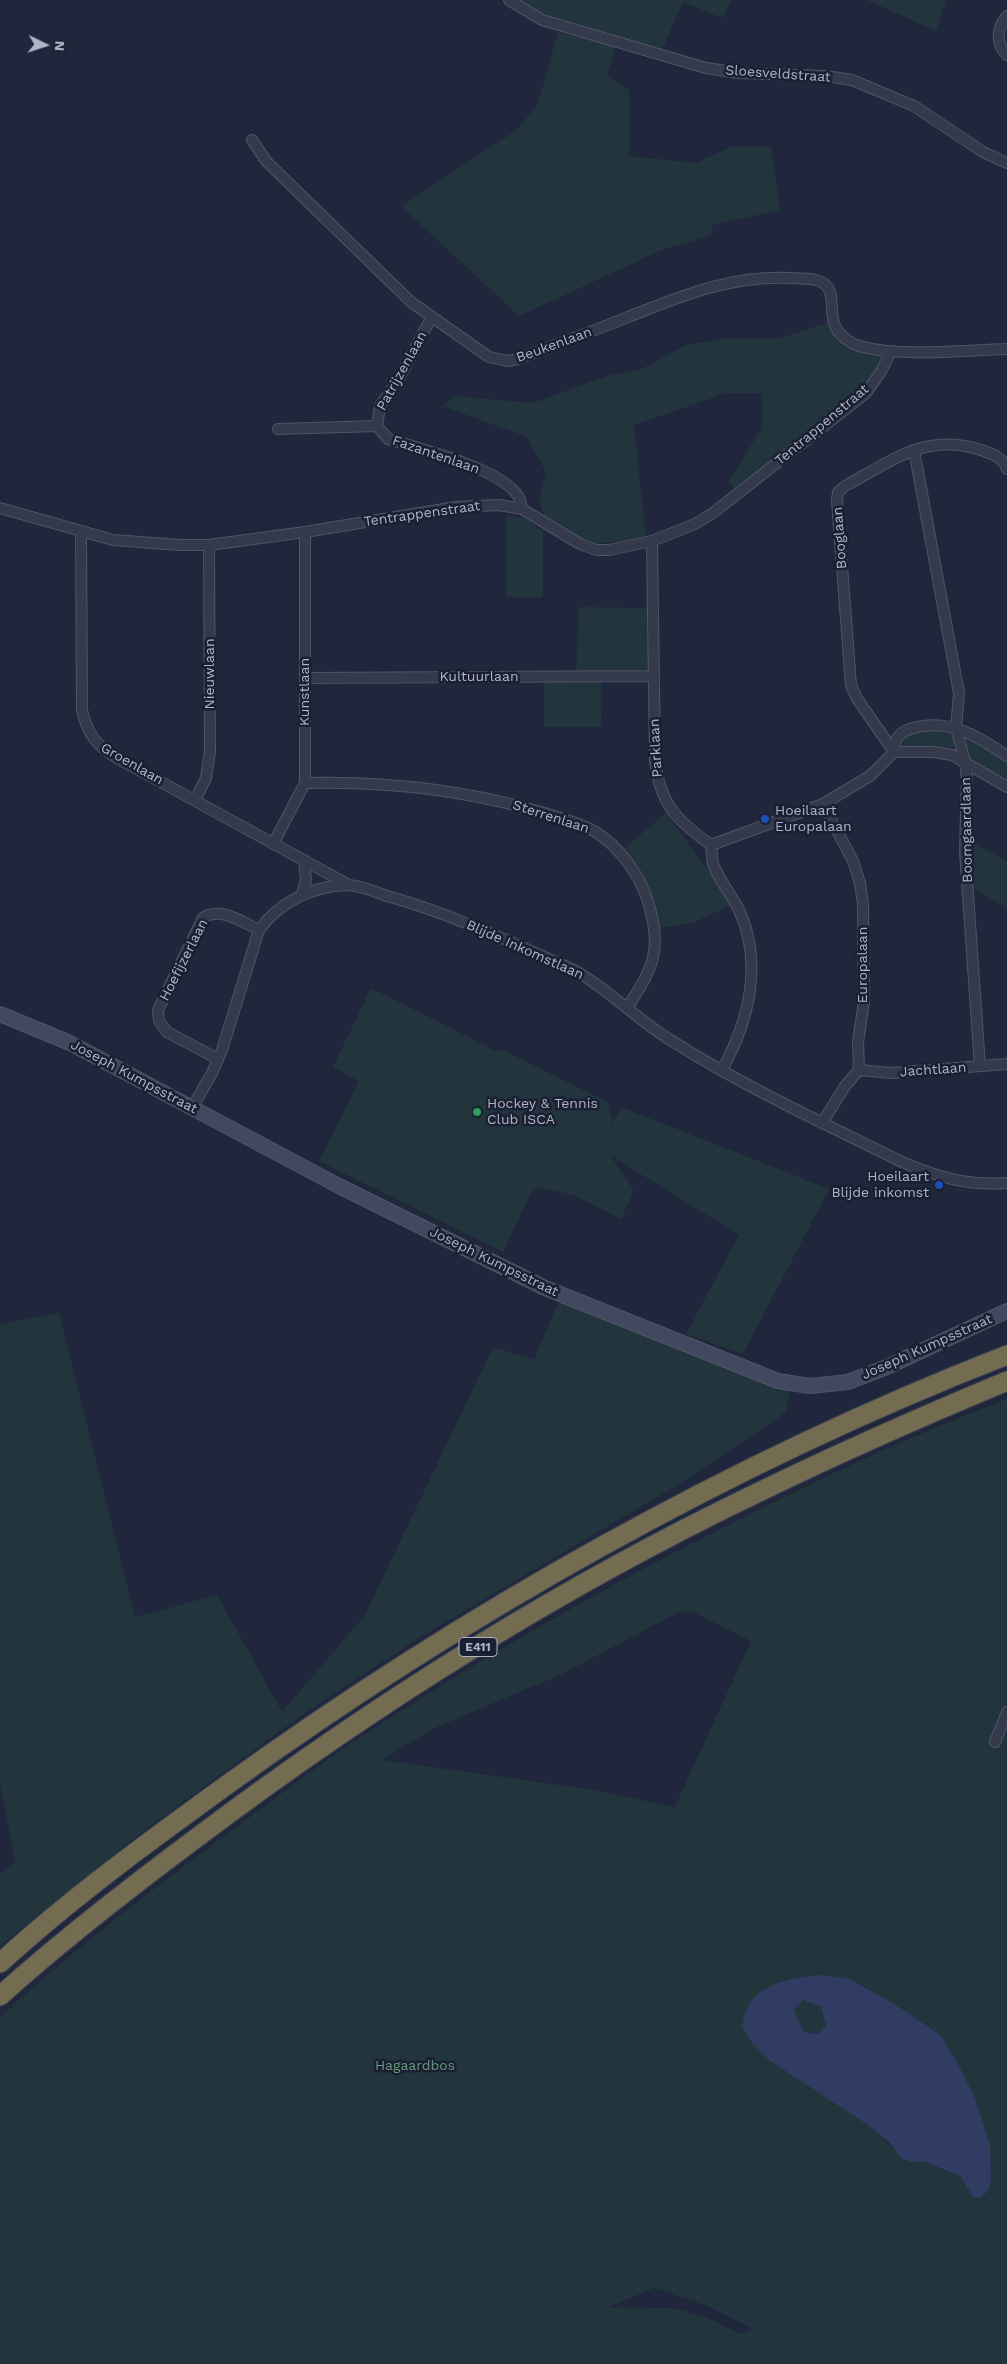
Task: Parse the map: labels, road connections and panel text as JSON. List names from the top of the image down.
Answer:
{
  "streets": {
    "highway": ["E411"],
    "street": [
      "Sloesveldstraat",
      "Beukenlaan",
      "Patrijzenlaan",
      "Tentrappenstraat",
      "Fazantenlaan",
      "Booglaan",
      "Nieuwlaan",
      "Kultuurlaan",
      "Kunstlaan",
      "Parklaan",
      "Groenlaan",
      "Sterrenlaan",
      "Boomgaardlaan",
      "Blijde Inkomstlaan",
      "Hoefijzerlaan",
      "Europalaan",
      "Jachtlaan",
      "Joseph Kumpsstraat"
    ]
  },
  "crossings": [
    ["Beukenlaan", "Patrijzenlaan"],
    ["Beukenlaan", "Tentrappenstraat"],
    ["Patrijzenlaan", "Fazantenlaan"],
    ["Tentrappenstraat", "Fazantenlaan"],
    ["Tentrappenstraat", "Nieuwlaan"],
    ["Tentrappenstraat", "Kunstlaan"],
    ["Tentrappenstraat", "Parklaan"],
    ["Tentrappenstraat", "Groenlaan"],
    ["Booglaan", "Boomgaardlaan"],
    ["Nieuwlaan", "Groenlaan"],
    ["Kultuurlaan", "Kunstlaan"],
    ["Kultuurlaan", "Parklaan"],
    ["Kunstlaan", "Groenlaan"],
    ["Kunstlaan", "Sterrenlaan"],
    ["Groenlaan", "Blijde Inkomstlaan"],
    ["Sterrenlaan", "Blijde Inkomstlaan"],
    ["Boomgaardlaan", "Jachtlaan"],
    ["Blijde Inkomstlaan", "Hoefijzerlaan"],
    ["Blijde Inkomstlaan", "Joseph Kumpsstraat"],
    ["Europalaan", "Jachtlaan"]
  ],
  "parks": ["Hagaardbos"],
  "places": ["Hoeilaart Europalaan", "Hockey & Tennis Club ISCA", "Hoeilaart Blijde inkomst"],
  "north": "right"
}
